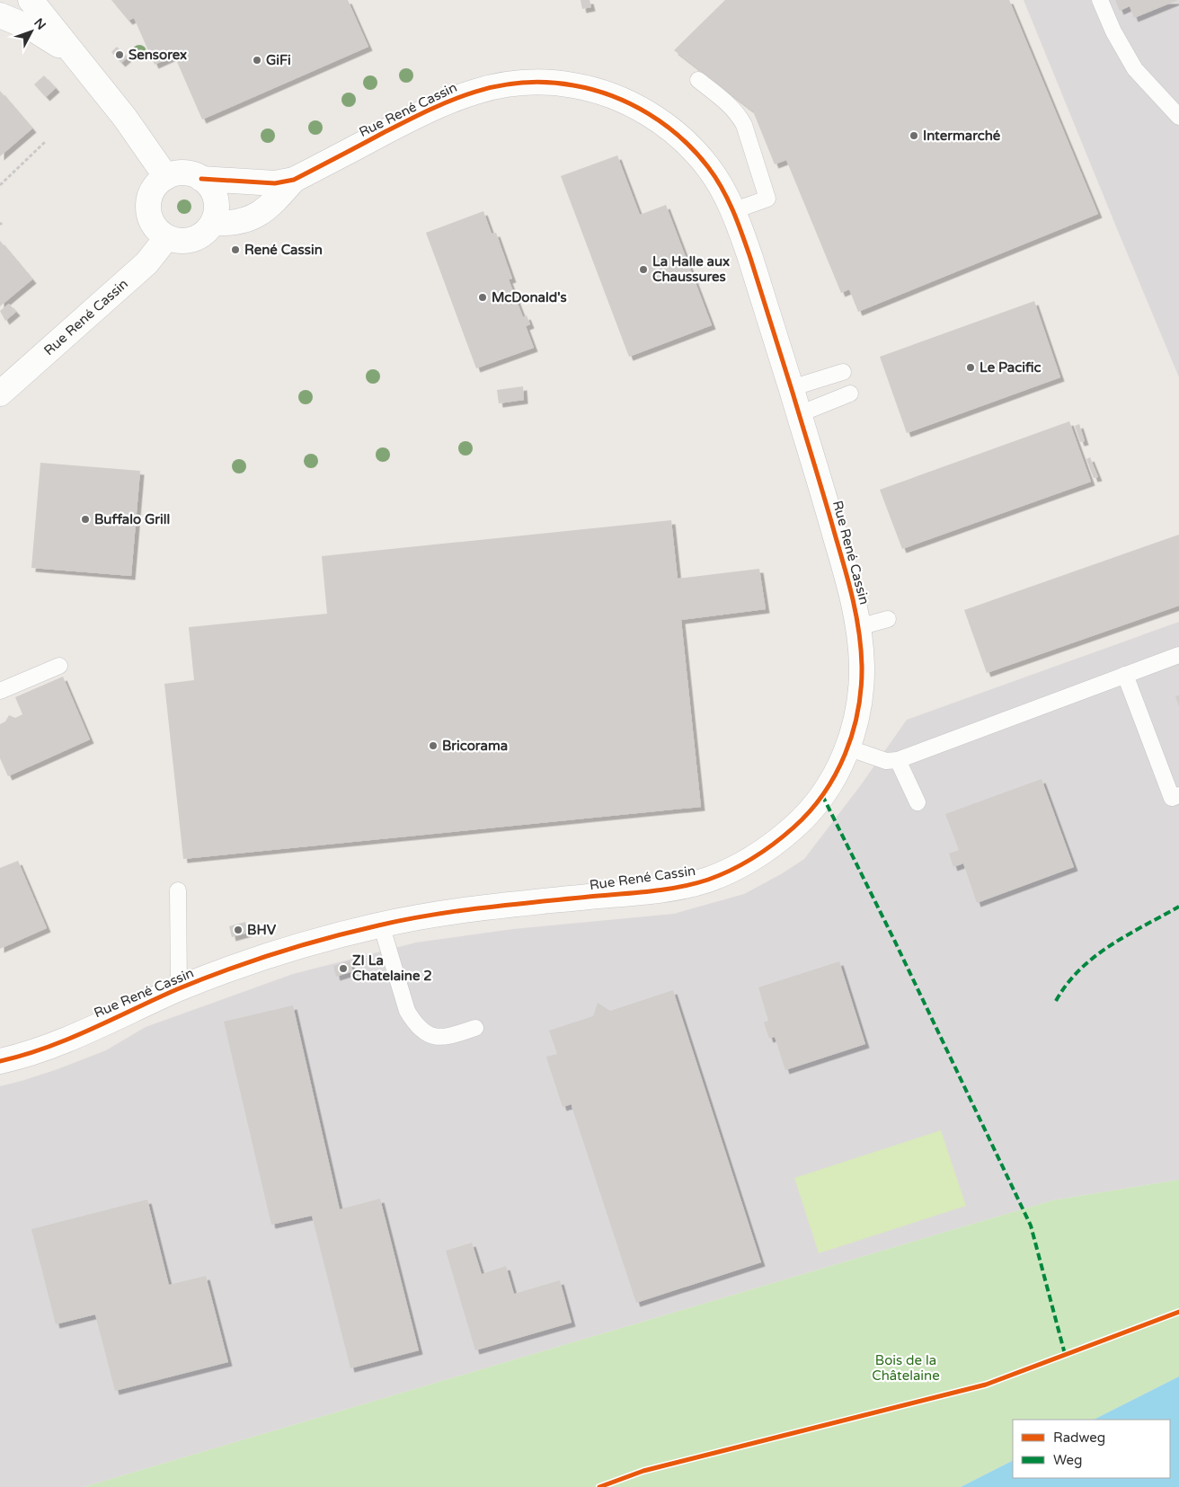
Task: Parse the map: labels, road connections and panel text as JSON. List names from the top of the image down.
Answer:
{
  "streets": {
    "street": ["Rue René Cassin"]
  },
  "parks": ["Bois de la Châtelaine"],
  "places": [
    "Sensorex",
    "GiFi",
    "Intermarché",
    "René Cassin",
    "La Halle aux Chaussures",
    "McDonald's",
    "Le Pacific",
    "Buffalo Grill",
    "Bricorama",
    "BHV",
    "ZI La Chatelaine 2"
  ],
  "legend": ["Radweg", "Weg"],
  "north": "top right"
}
